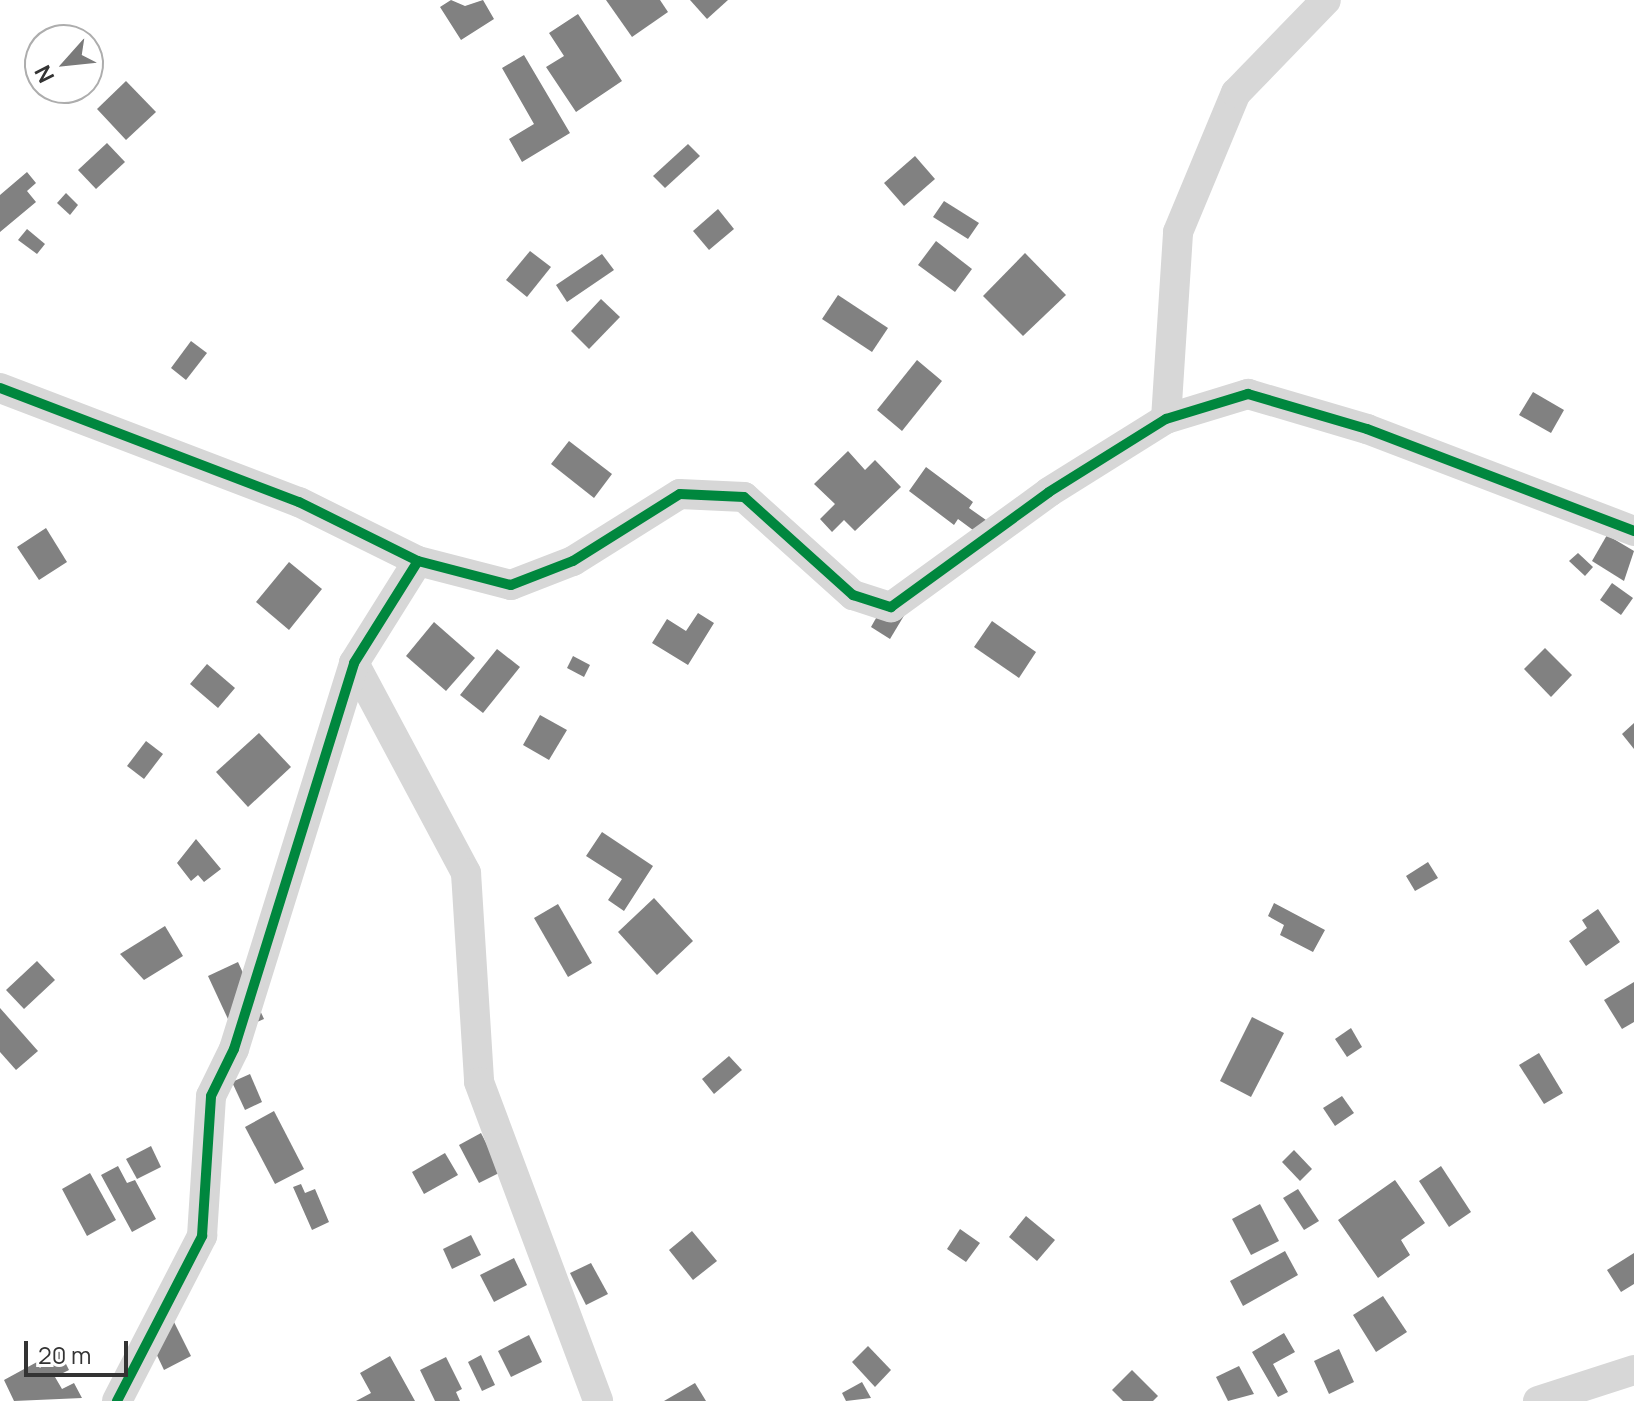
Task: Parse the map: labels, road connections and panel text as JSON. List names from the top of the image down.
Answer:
{
  "scale_bar": "20 m",
  "north": "bottom left"
}
